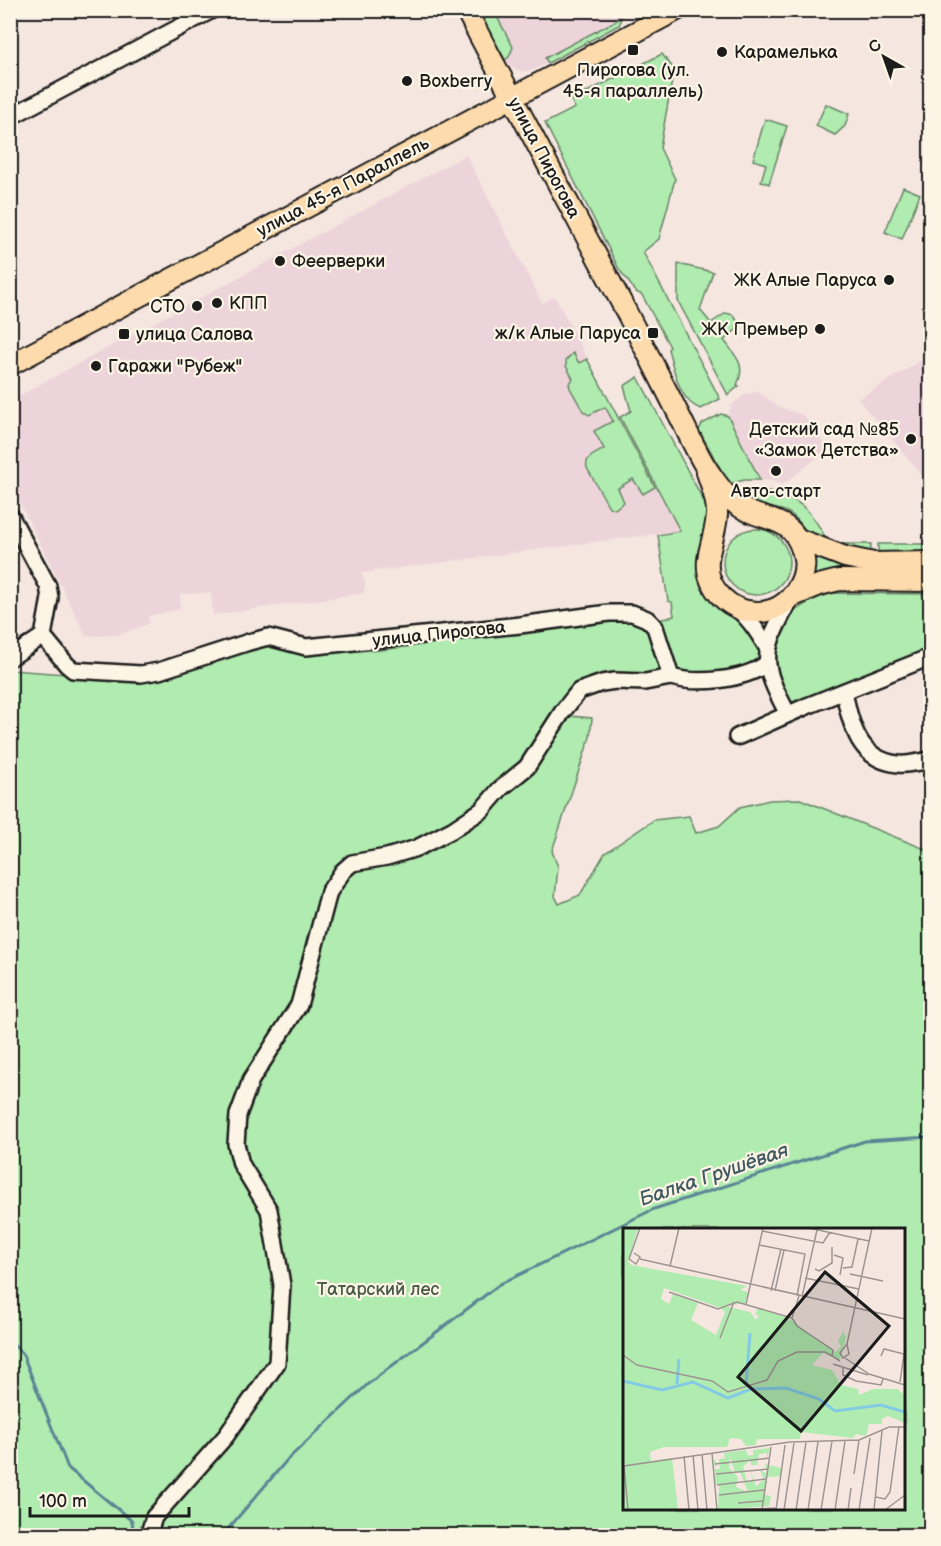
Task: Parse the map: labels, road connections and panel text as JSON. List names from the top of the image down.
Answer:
{
  "streets": {
    "main road": ["улица Пирогова", "улица 45-я Параллель"]
  },
  "crossings": [
    ["улица Пирогова", "улица 45-я Параллель"]
  ],
  "water": ["Балка Грушёвая"],
  "parks": ["Татарский лес"],
  "places": {
    "transit": ["Пирогова (ул. 45-я параллель)", "ж/к Алые Паруса", "улица Салова"],
    "other": [
      "Карамелька",
      "Boxberry",
      "Феерверки",
      "ЖК Алые Паруса",
      "КПП",
      "СТО",
      "ЖК Премьер",
      "Гаражи \"Рубеж\"",
      "Детский сад №85 «Замок Детства»",
      "Авто-старт"
    ]
  },
  "scale_bar": "100 m",
  "north": "top left"
}
